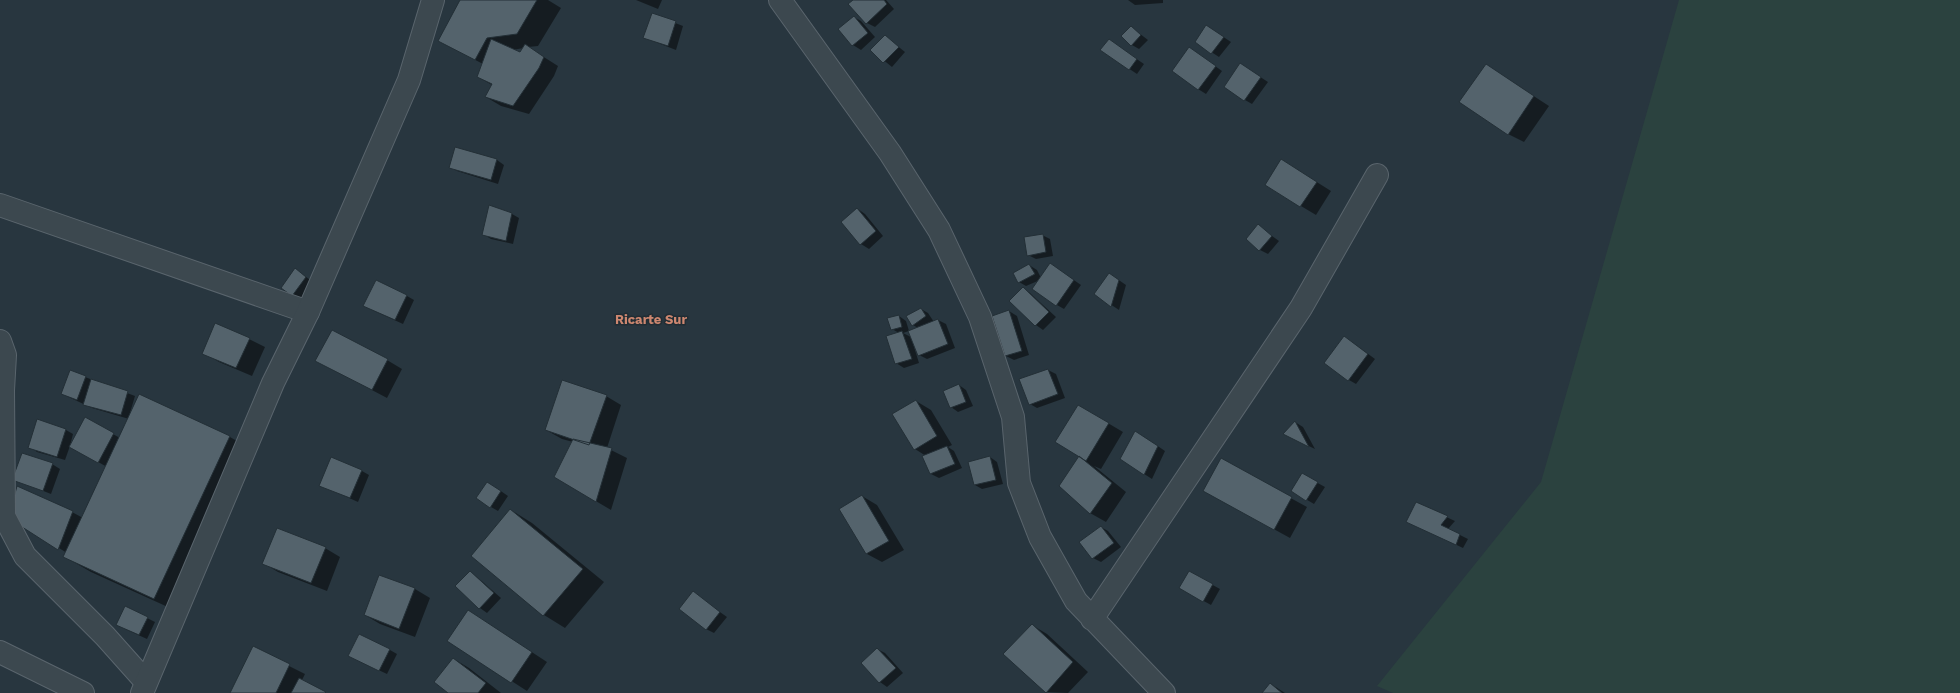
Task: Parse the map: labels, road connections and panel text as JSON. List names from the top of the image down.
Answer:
{
  "districts": ["Ricarte Sur"]
}
